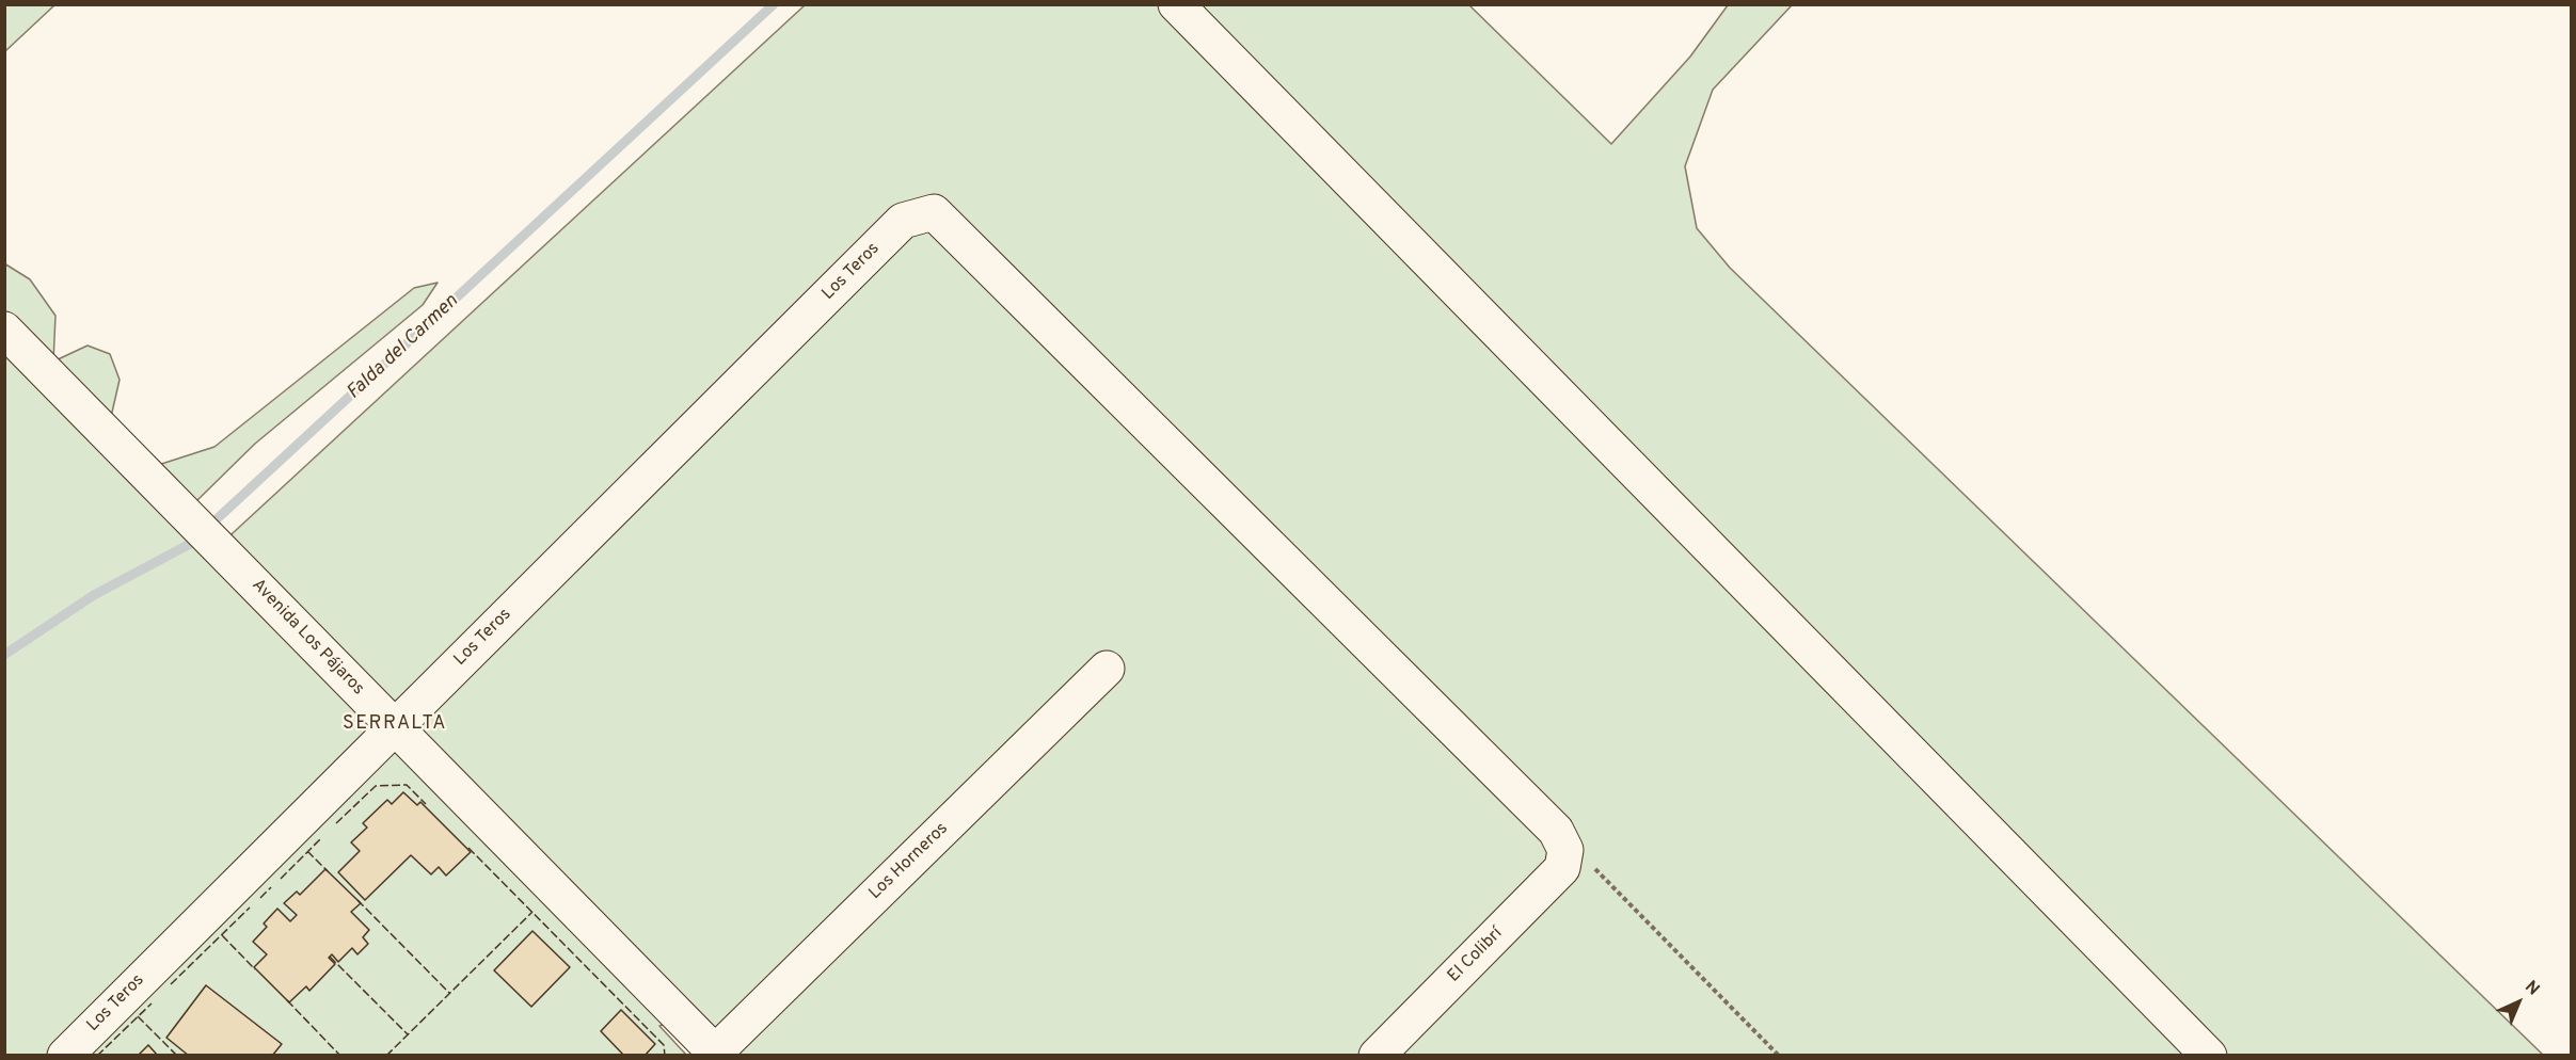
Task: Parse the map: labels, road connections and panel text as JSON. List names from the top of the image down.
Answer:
{
  "streets": {
    "street": [
      "Los Teros",
      "Avenida Los Pájaros",
      "Los Horneros",
      "El Colibrí"
    ]
  },
  "crossings": [
    ["Los Teros", "Avenida Los Pájaros"],
    ["Los Teros", "El Colibrí"],
    ["Avenida Los Pájaros", "Los Horneros"]
  ],
  "districts": ["SERRALTA"],
  "water": ["Falda del Carmen"],
  "north": "top right"
}
